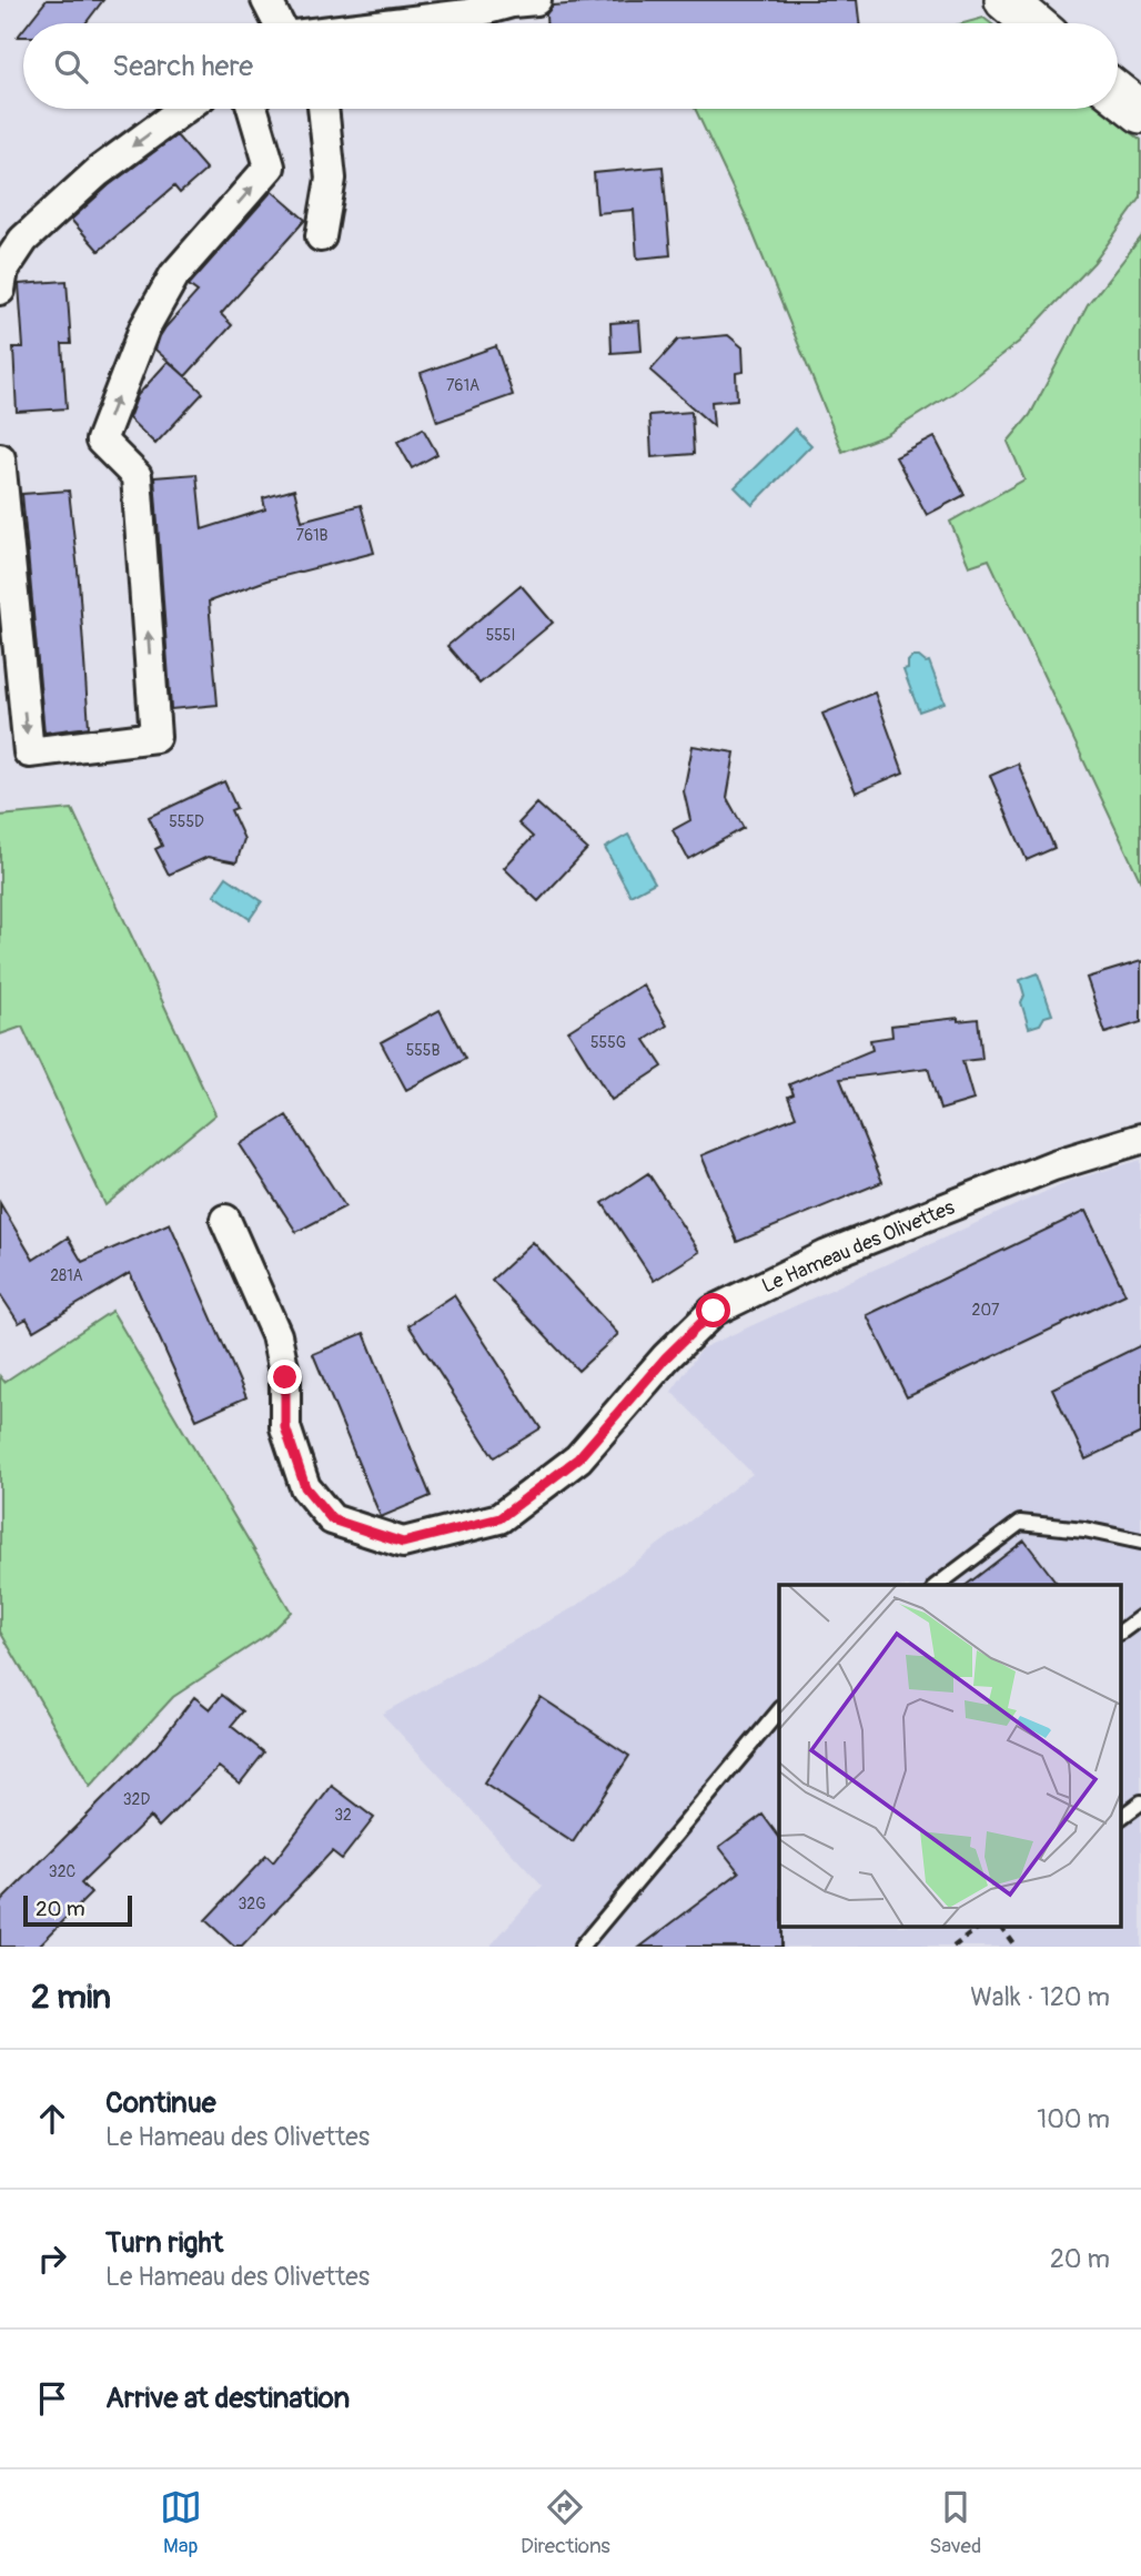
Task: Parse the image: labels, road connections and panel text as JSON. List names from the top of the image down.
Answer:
{
  "streets": {
    "street": ["Le Hameau des Olivettes"]
  },
  "house_numbers": [
    "761A",
    "761B",
    "555I",
    "555D",
    "555G",
    "555B",
    "281A",
    "207",
    "32D",
    "32",
    "32C",
    "32G"
  ],
  "scale_bar": "20 m",
  "page": {
    "search": "Search here",
    "scale": "20 m",
    "heading": ["2 min", "Walk · 120 m"],
    "list": [
      ["Continue", "Le Hameau des Olivettes", "100 m"],
      ["Turn right", "Le Hameau des Olivettes", "20 m"],
      "Arrive at destination"
    ],
    "nav": ["Map", "Directions", "Saved"]
  }
}
